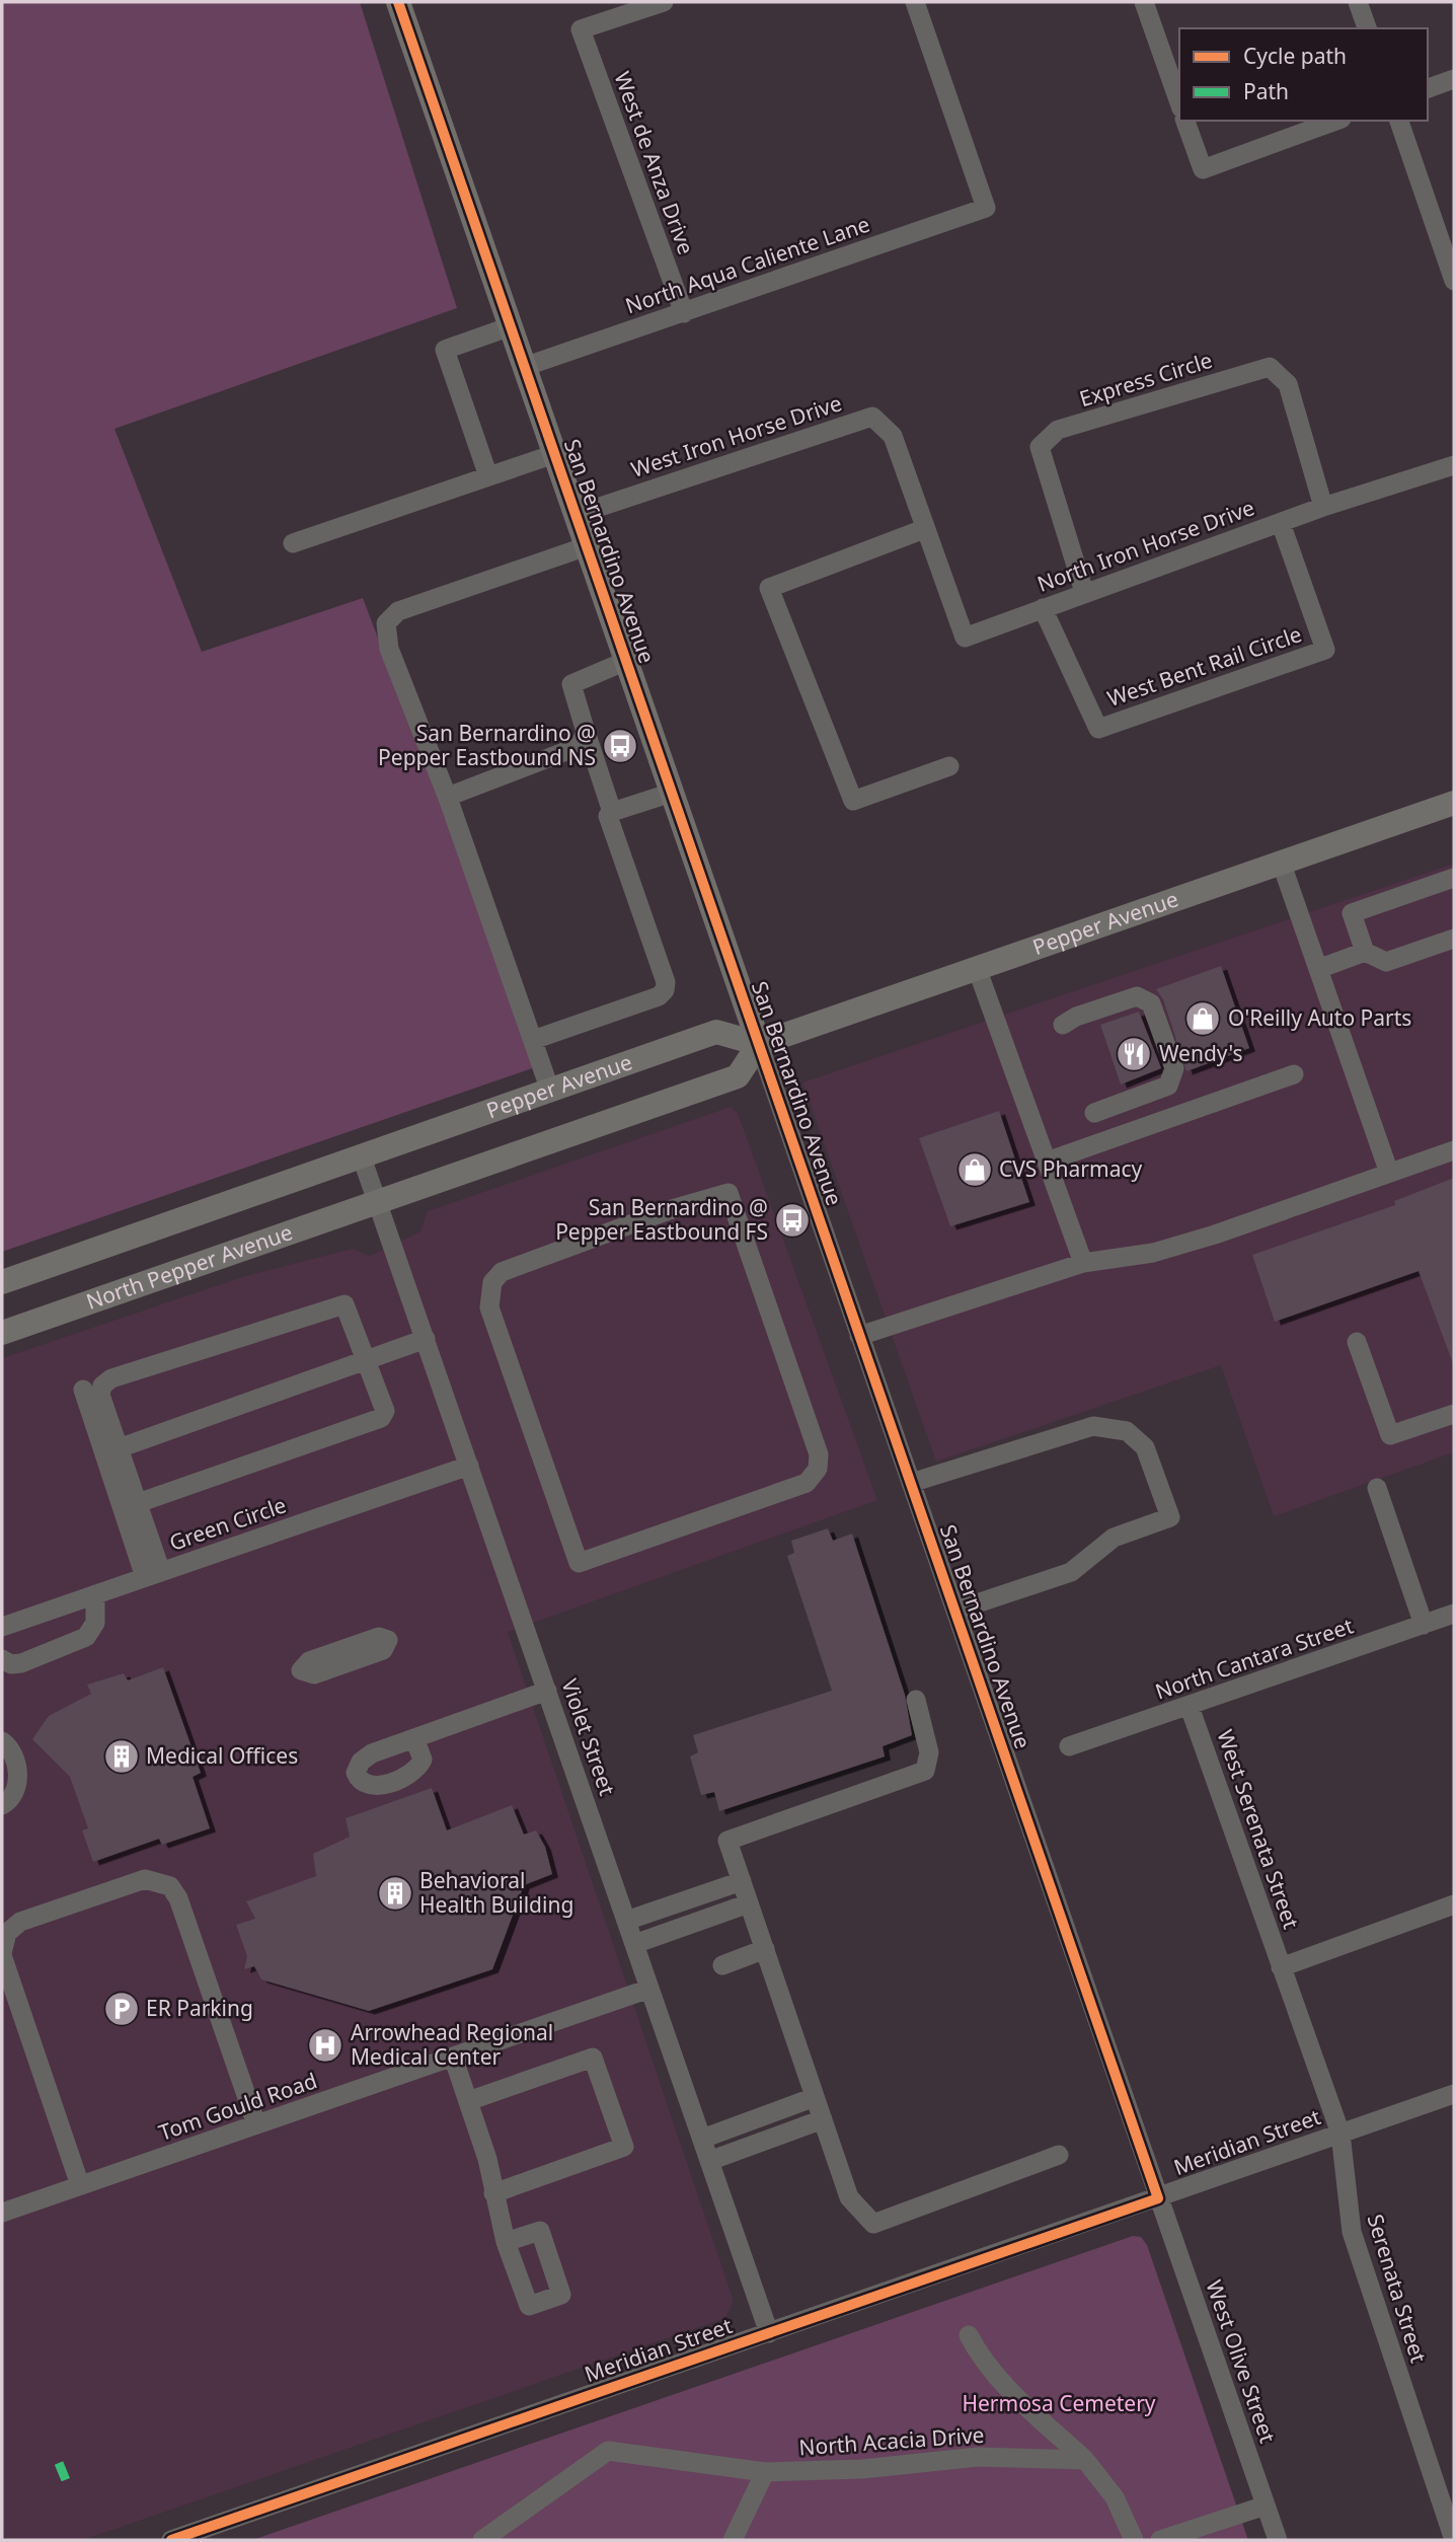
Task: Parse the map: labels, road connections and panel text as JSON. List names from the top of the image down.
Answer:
{
  "streets": {
    "main road": ["San Bernardino Avenue", "Pepper Avenue", "North Pepper Avenue"],
    "street": [
      "West de Anza Drive",
      "North Aqua Caliente Lane",
      "Express Circle",
      "West Iron Horse Drive",
      "North Iron Horse Drive",
      "West Bent Rail Circle",
      "Green Circle",
      "North Cantara Street",
      "Violet Street",
      "West Serenata Street",
      "Tom Gould Road",
      "Meridian Street",
      "Serenata Street",
      "West Olive Street",
      "North Acacia Drive"
    ]
  },
  "crossings": [
    ["West de Anza Drive", "North Aqua Caliente Lane"],
    ["North Aqua Caliente Lane", "San Bernardino Avenue"],
    ["Express Circle", "North Iron Horse Drive"],
    ["West Iron Horse Drive", "North Iron Horse Drive"],
    ["West Iron Horse Drive", "San Bernardino Avenue"],
    ["North Iron Horse Drive", "West Bent Rail Circle"],
    ["San Bernardino Avenue", "Pepper Avenue"],
    ["San Bernardino Avenue", "Meridian Street"],
    ["San Bernardino Avenue", "West Olive Street"],
    ["Pepper Avenue", "Violet Street"],
    ["North Pepper Avenue", "Violet Street"],
    ["Green Circle", "Violet Street"],
    ["North Cantara Street", "West Serenata Street"],
    ["Violet Street", "Tom Gould Road"],
    ["Violet Street", "Meridian Street"],
    ["West Serenata Street", "Serenata Street"],
    ["Meridian Street", "Serenata Street"],
    ["Meridian Street", "West Olive Street"]
  ],
  "parks": ["Hermosa Cemetery"],
  "places": {
    "bus stop": ["San Bernardino @ Pepper Eastbound NS", "San Bernardino @ Pepper Eastbound FS"],
    "shop": ["O'Reilly Auto Parts", "CVS Pharmacy"],
    "restaurant": ["Wendy's"],
    "building": ["Medical Offices", "Behavioral Health Building"],
    "parking": ["ER Parking"],
    "hospital": ["Arrowhead Regional Medical Center"]
  },
  "legend": ["Cycle path", "Path"]
}
